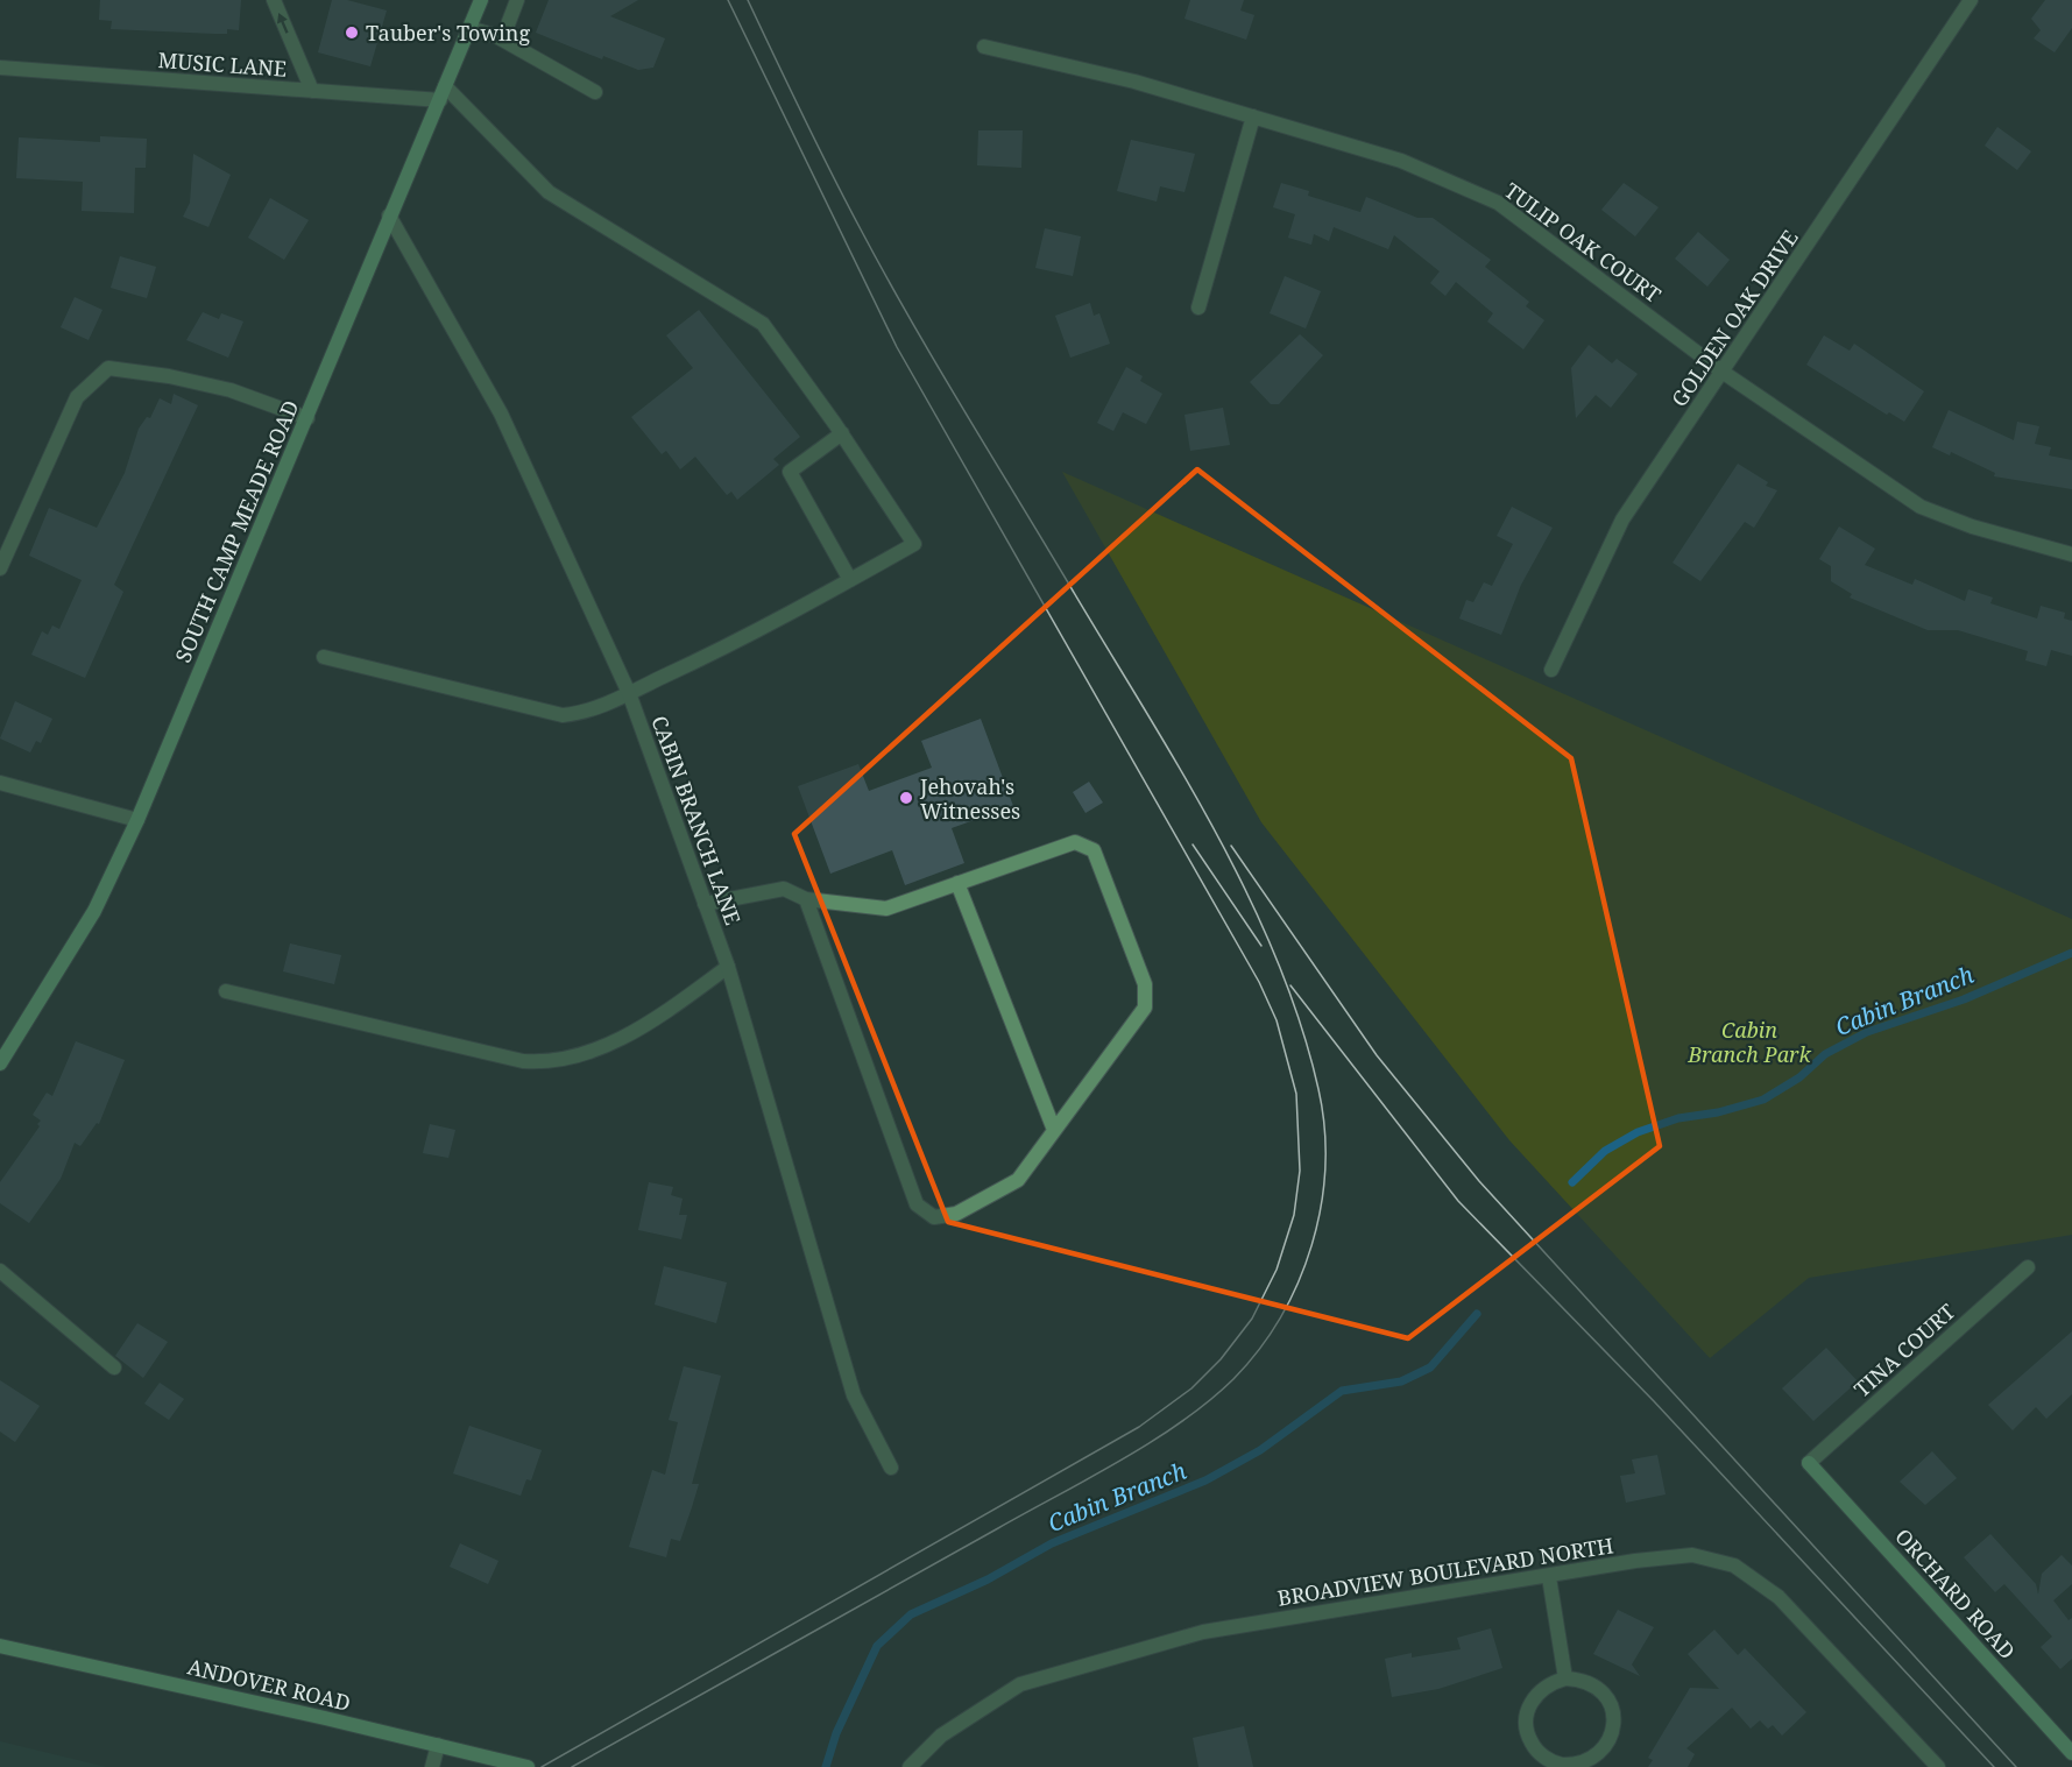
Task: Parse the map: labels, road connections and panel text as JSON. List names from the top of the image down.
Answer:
{
  "streets": {
    "main road": ["SOUTH CAMP MEADE ROAD", "ORCHARD ROAD", "ANDOVER ROAD"],
    "street": [
      "MUSIC LANE",
      "TULIP OAK COURT",
      "GOLDEN OAK DRIVE",
      "CABIN BRANCH LANE",
      "TINA COURT",
      "BROADVIEW BOULEVARD NORTH"
    ]
  },
  "crossings": [
    ["MUSIC LANE", "SOUTH CAMP MEADE ROAD"],
    ["TULIP OAK COURT", "GOLDEN OAK DRIVE"],
    ["SOUTH CAMP MEADE ROAD", "CABIN BRANCH LANE"],
    ["TINA COURT", "ORCHARD ROAD"]
  ],
  "water": ["Cabin Branch"],
  "parks": ["Cabin Branch Park"],
  "places": ["Tauber's Towing", "Jehovah's Witnesses"]
}
